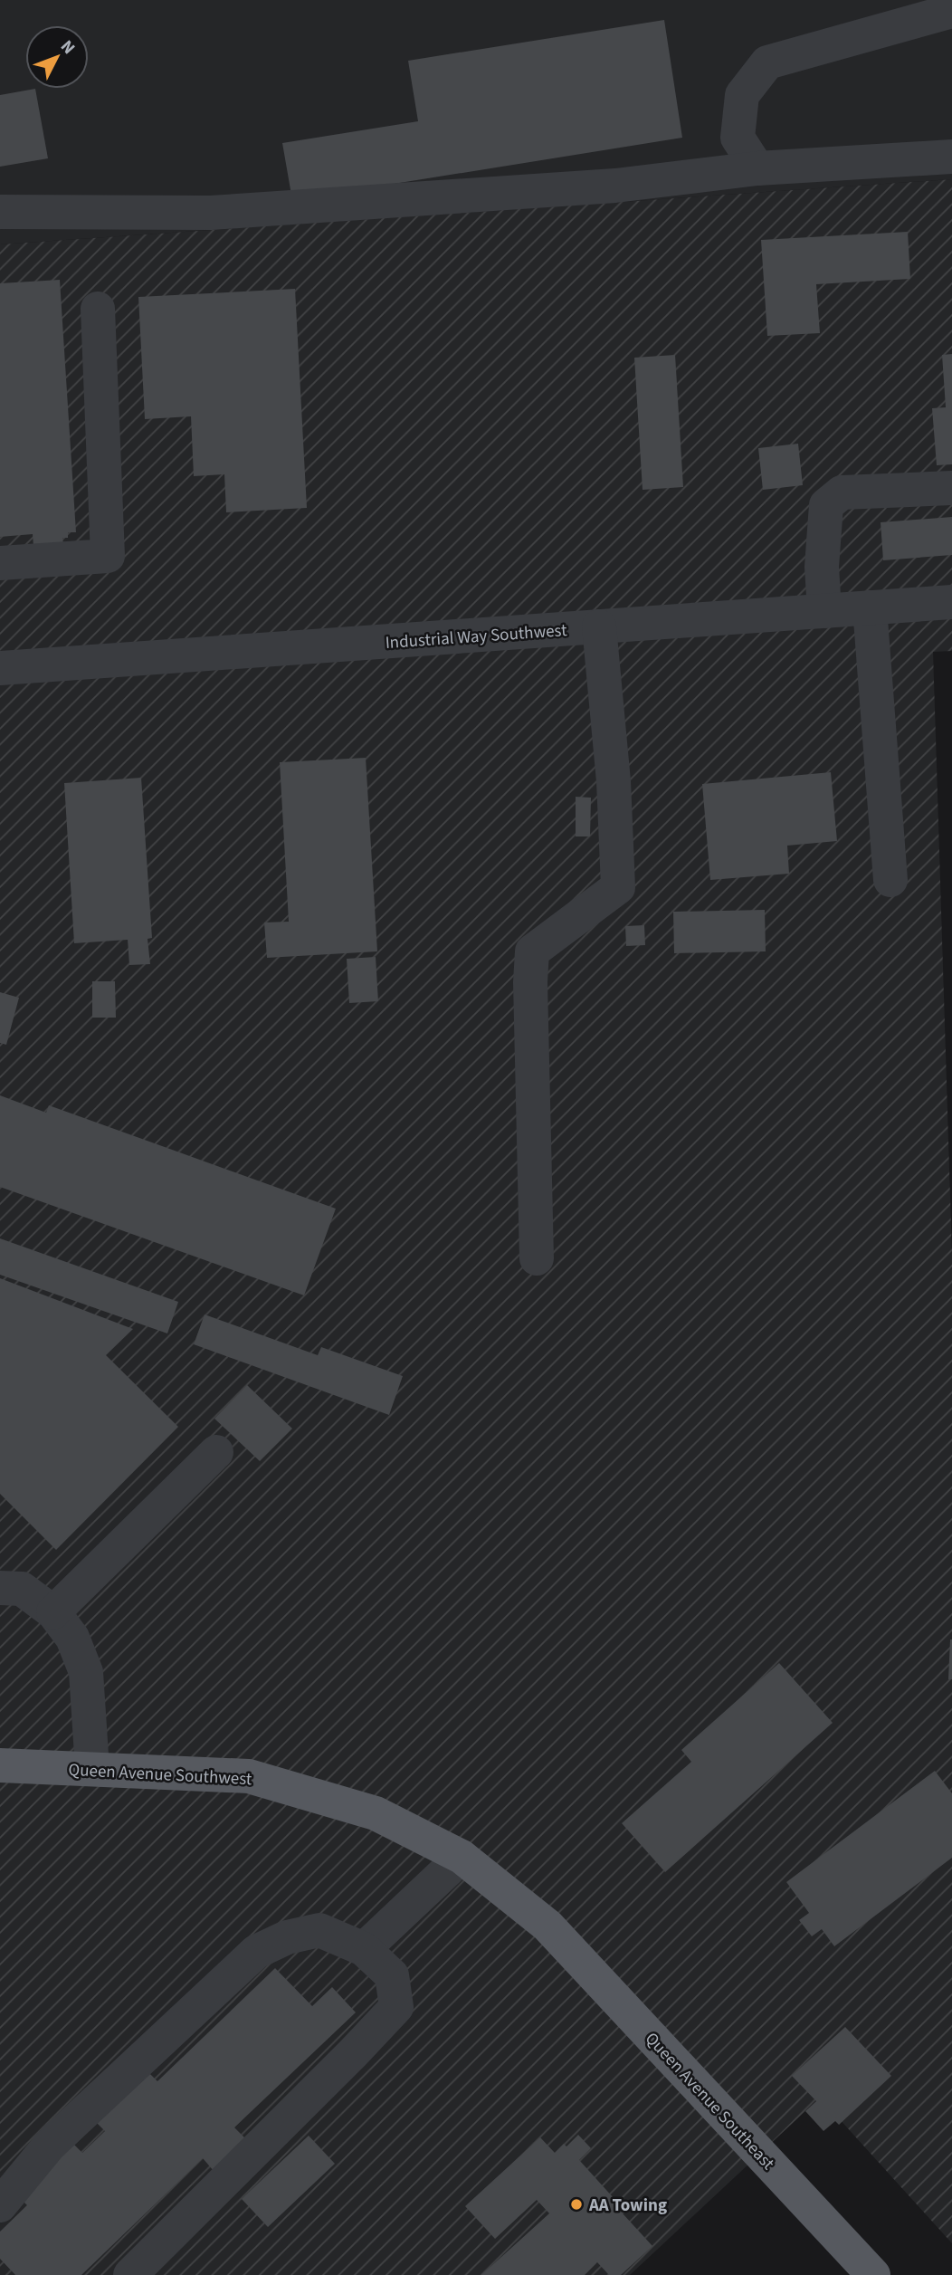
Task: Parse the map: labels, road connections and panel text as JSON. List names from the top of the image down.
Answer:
{
  "streets": {
    "main road": ["Queen Avenue Southwest", "Queen Avenue Southeast"],
    "street": ["Industrial Way Southwest"]
  },
  "crossings": [
    ["Queen Avenue Southwest", "Queen Avenue Southeast"]
  ],
  "places": ["AA Towing"],
  "north": "top right"
}
